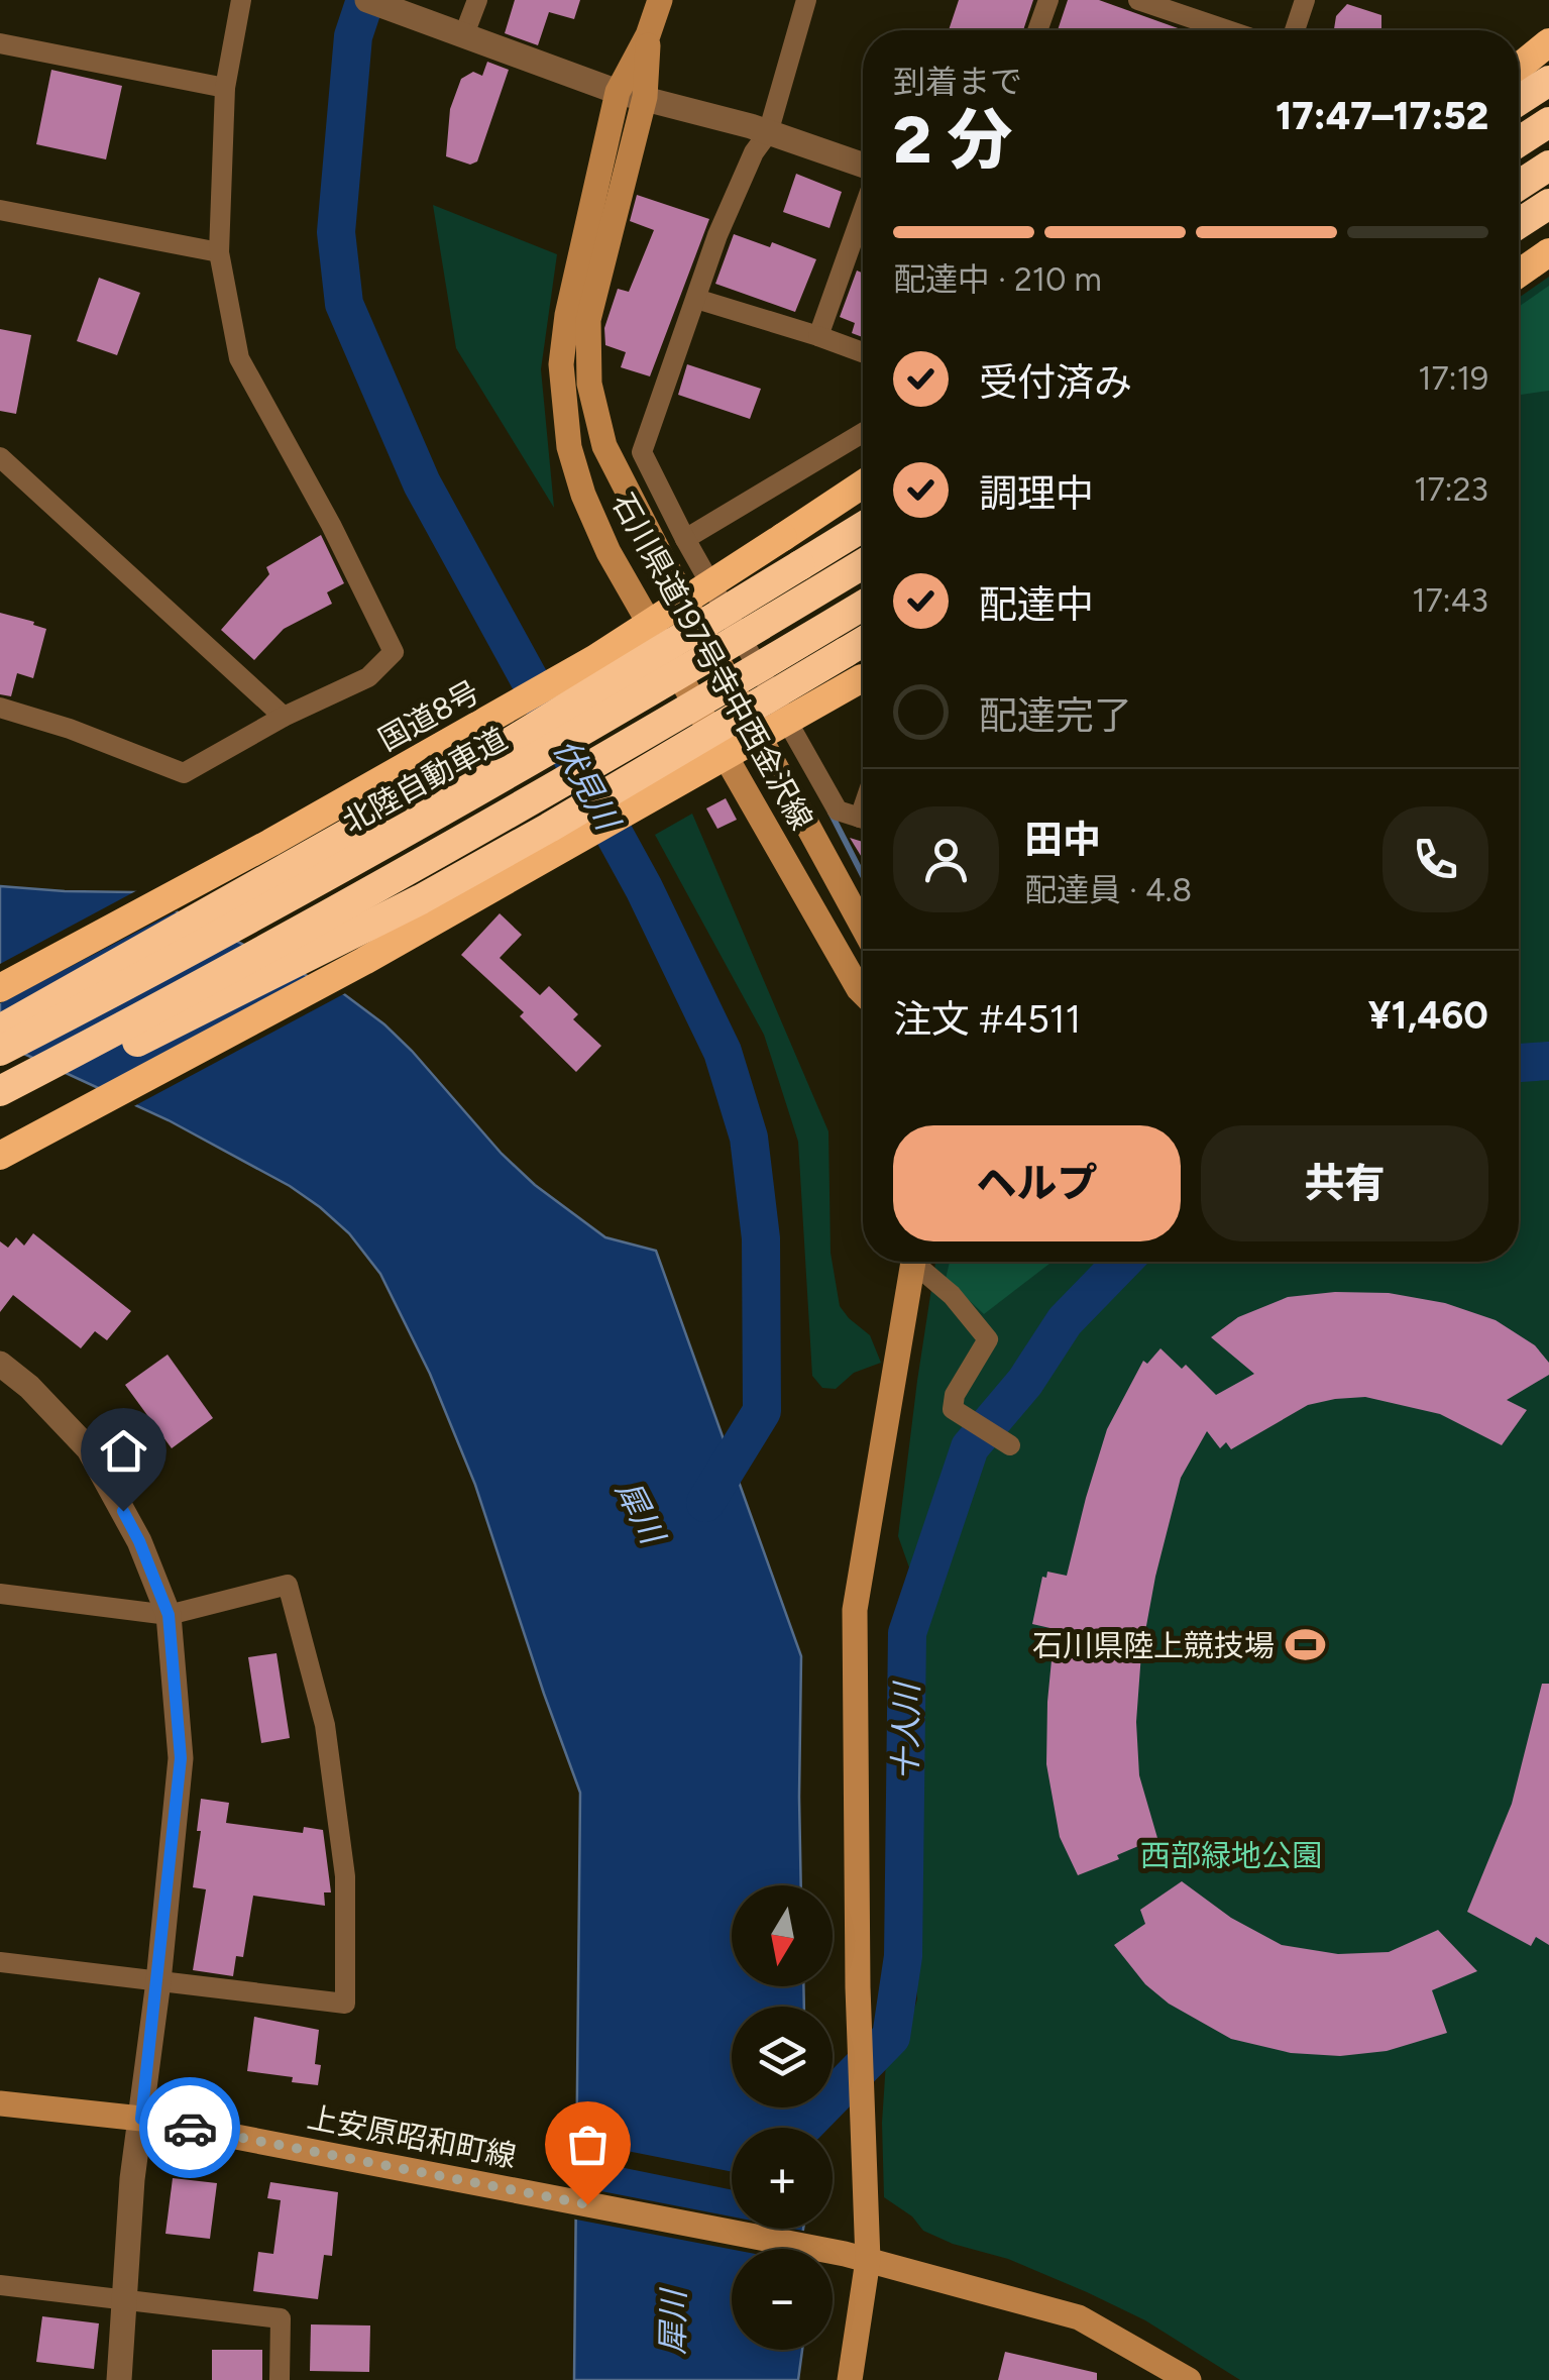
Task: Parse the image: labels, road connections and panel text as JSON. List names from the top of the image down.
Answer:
{
  "streets": {
    "highway": ["国道8号", "北陸自動車道"],
    "main road": ["石川県道197号寺中西金沢線", "上安原昭和町線"]
  },
  "water": ["伏見川", "犀川", "十人川"],
  "parks": ["西部緑地公園"],
  "places": {
    "sports": ["石川県陸上競技場"]
  },
  "north": "bottom",
  "page": {
    "heading": ["2 分", "到着まで", "17:47–17:52"],
    "panel": [
      "田中",
      "配達員 · 4.8",
      "注文 #4511",
      "¥1,460"
    ],
    "bar": "配達中 · 210 m",
    "list": [
      ["受付済み", "17:19"],
      ["調理中", "17:23"],
      ["配達中", "17:43"],
      "配達完了"
    ],
    "buttons": ["ヘルプ", "共有"],
    "map_buttons": ["+", "−"]
  }
}
